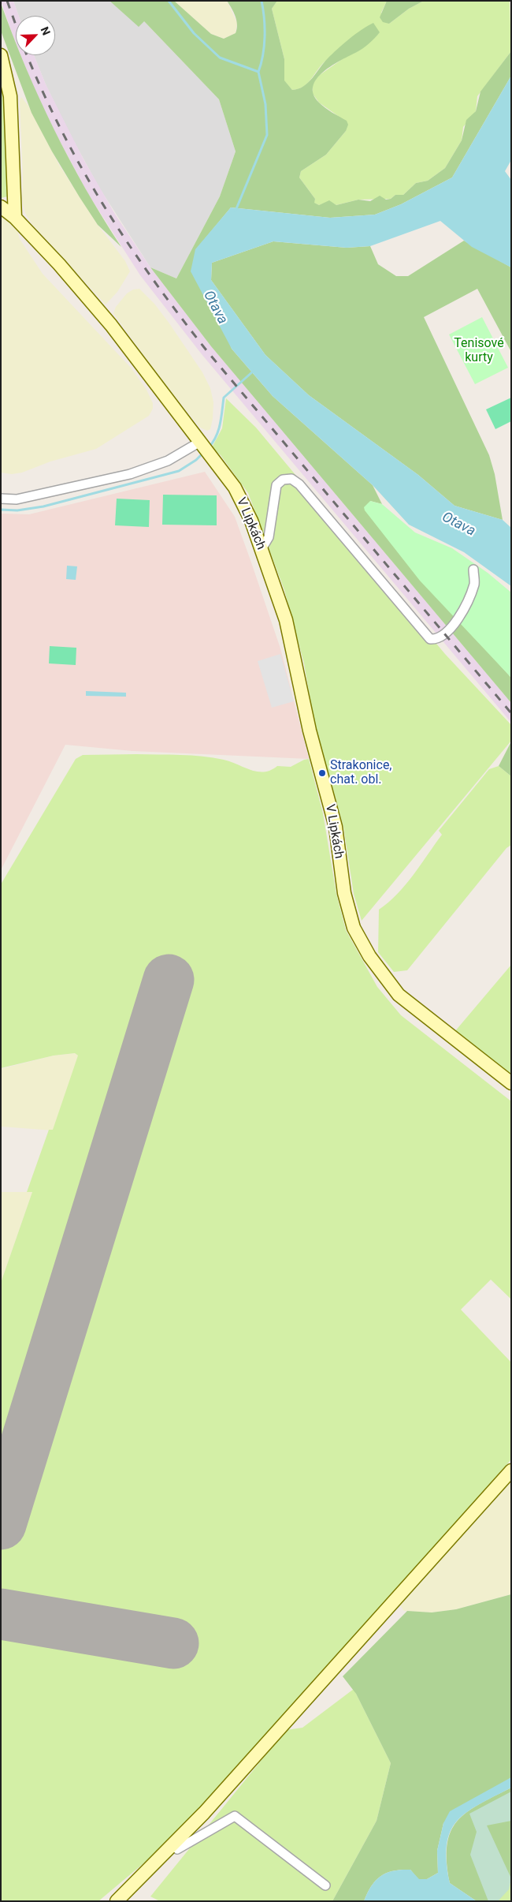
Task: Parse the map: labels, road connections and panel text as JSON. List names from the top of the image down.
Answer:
{
  "streets": {
    "street": ["V Lipkách"]
  },
  "water": ["Otava"],
  "parks": ["Tenisové kurty"],
  "places": ["Strakonice, chat. obl."],
  "north": "top right"
}
